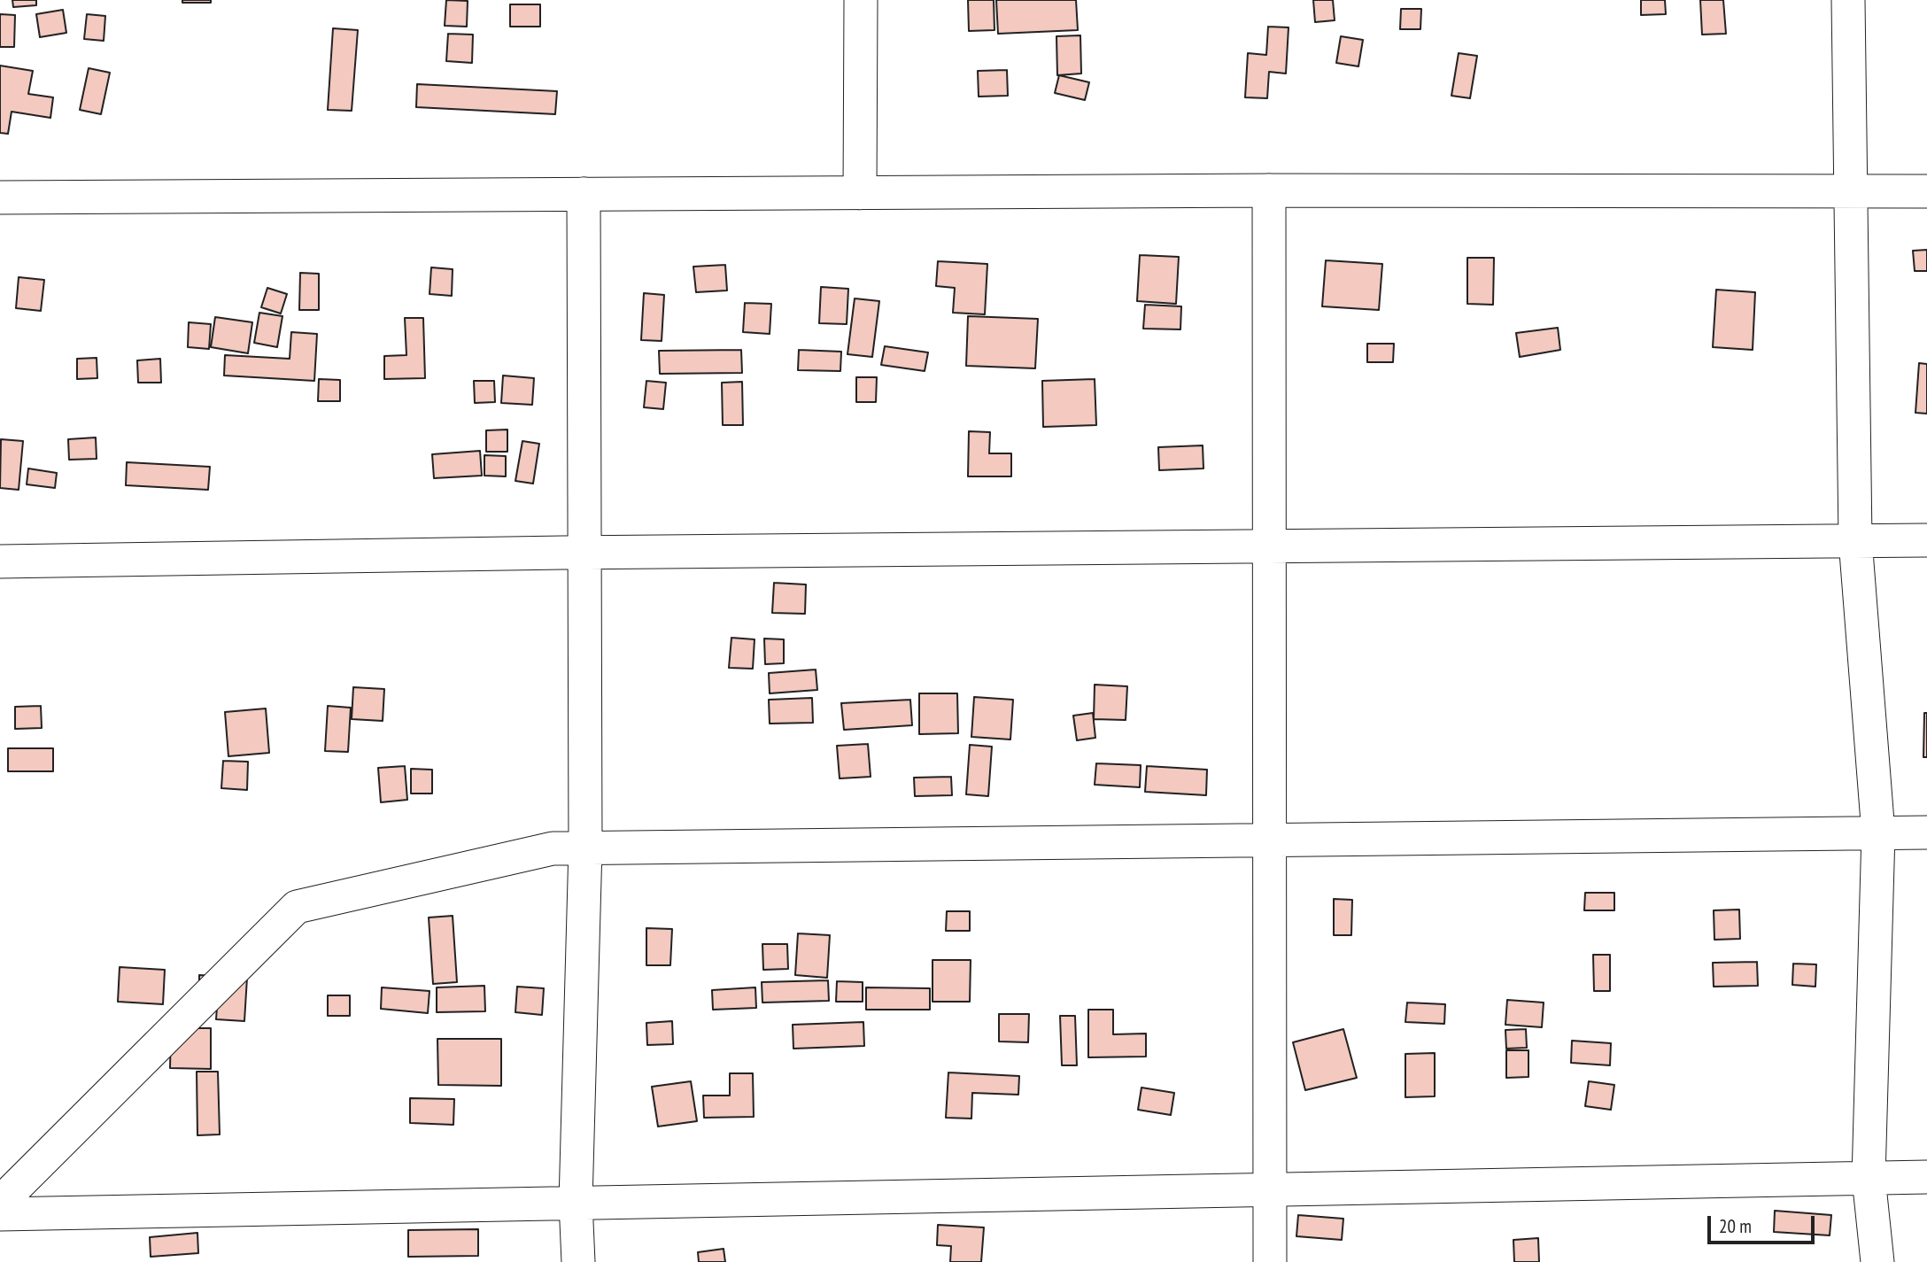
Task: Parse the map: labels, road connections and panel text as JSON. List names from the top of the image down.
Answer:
{
  "scale_bar": "20 m"
}
